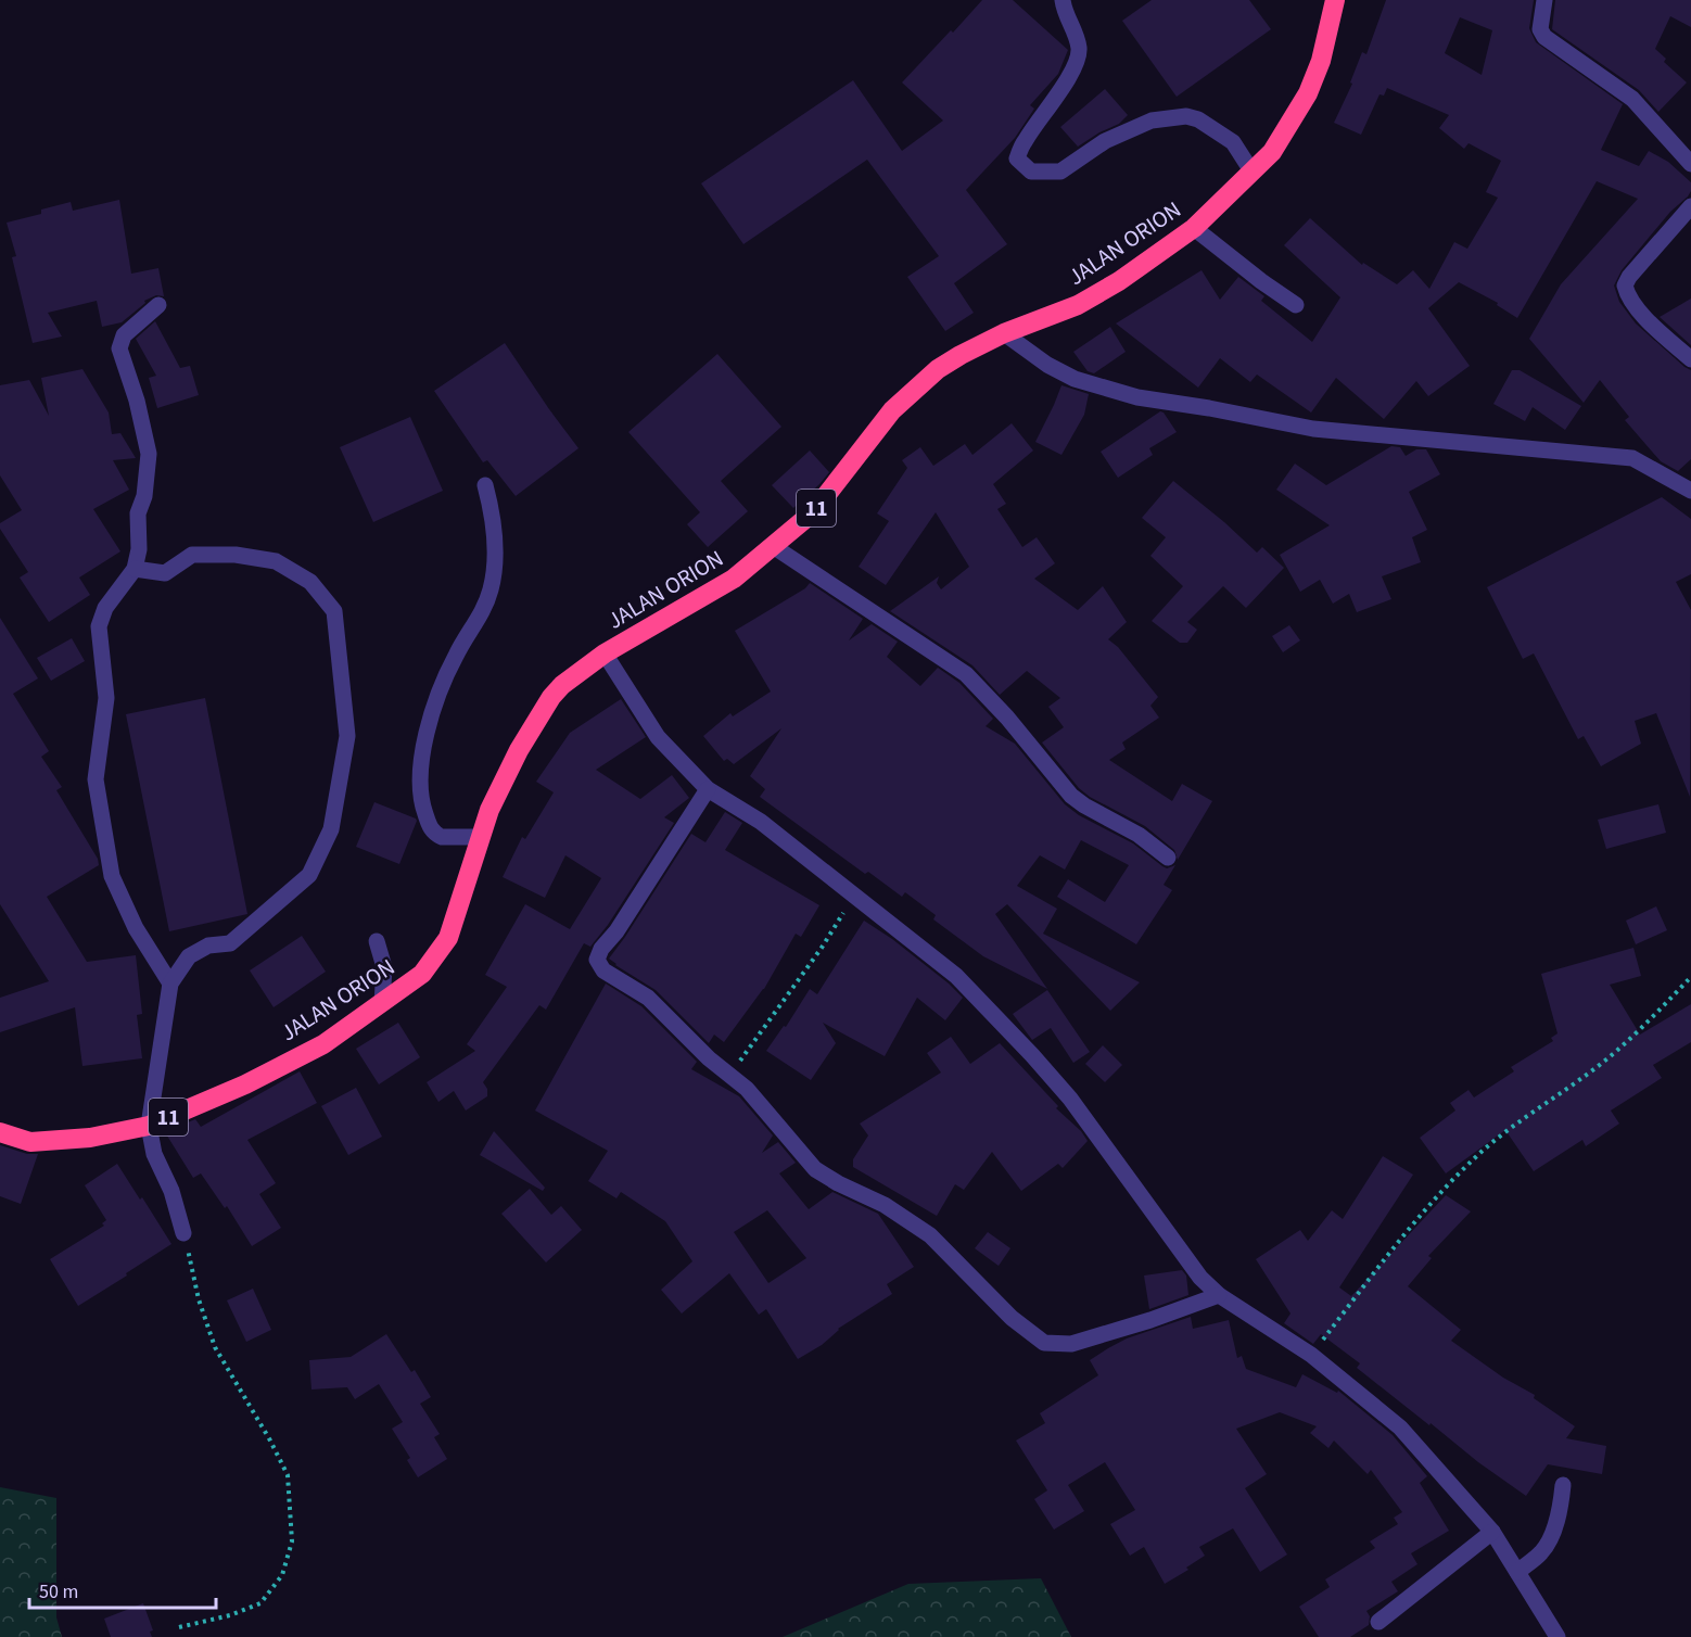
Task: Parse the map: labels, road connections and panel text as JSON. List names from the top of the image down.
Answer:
{
  "streets": {
    "highway": ["JALAN ORION", "11"]
  },
  "scale_bar": "50 m"
}
